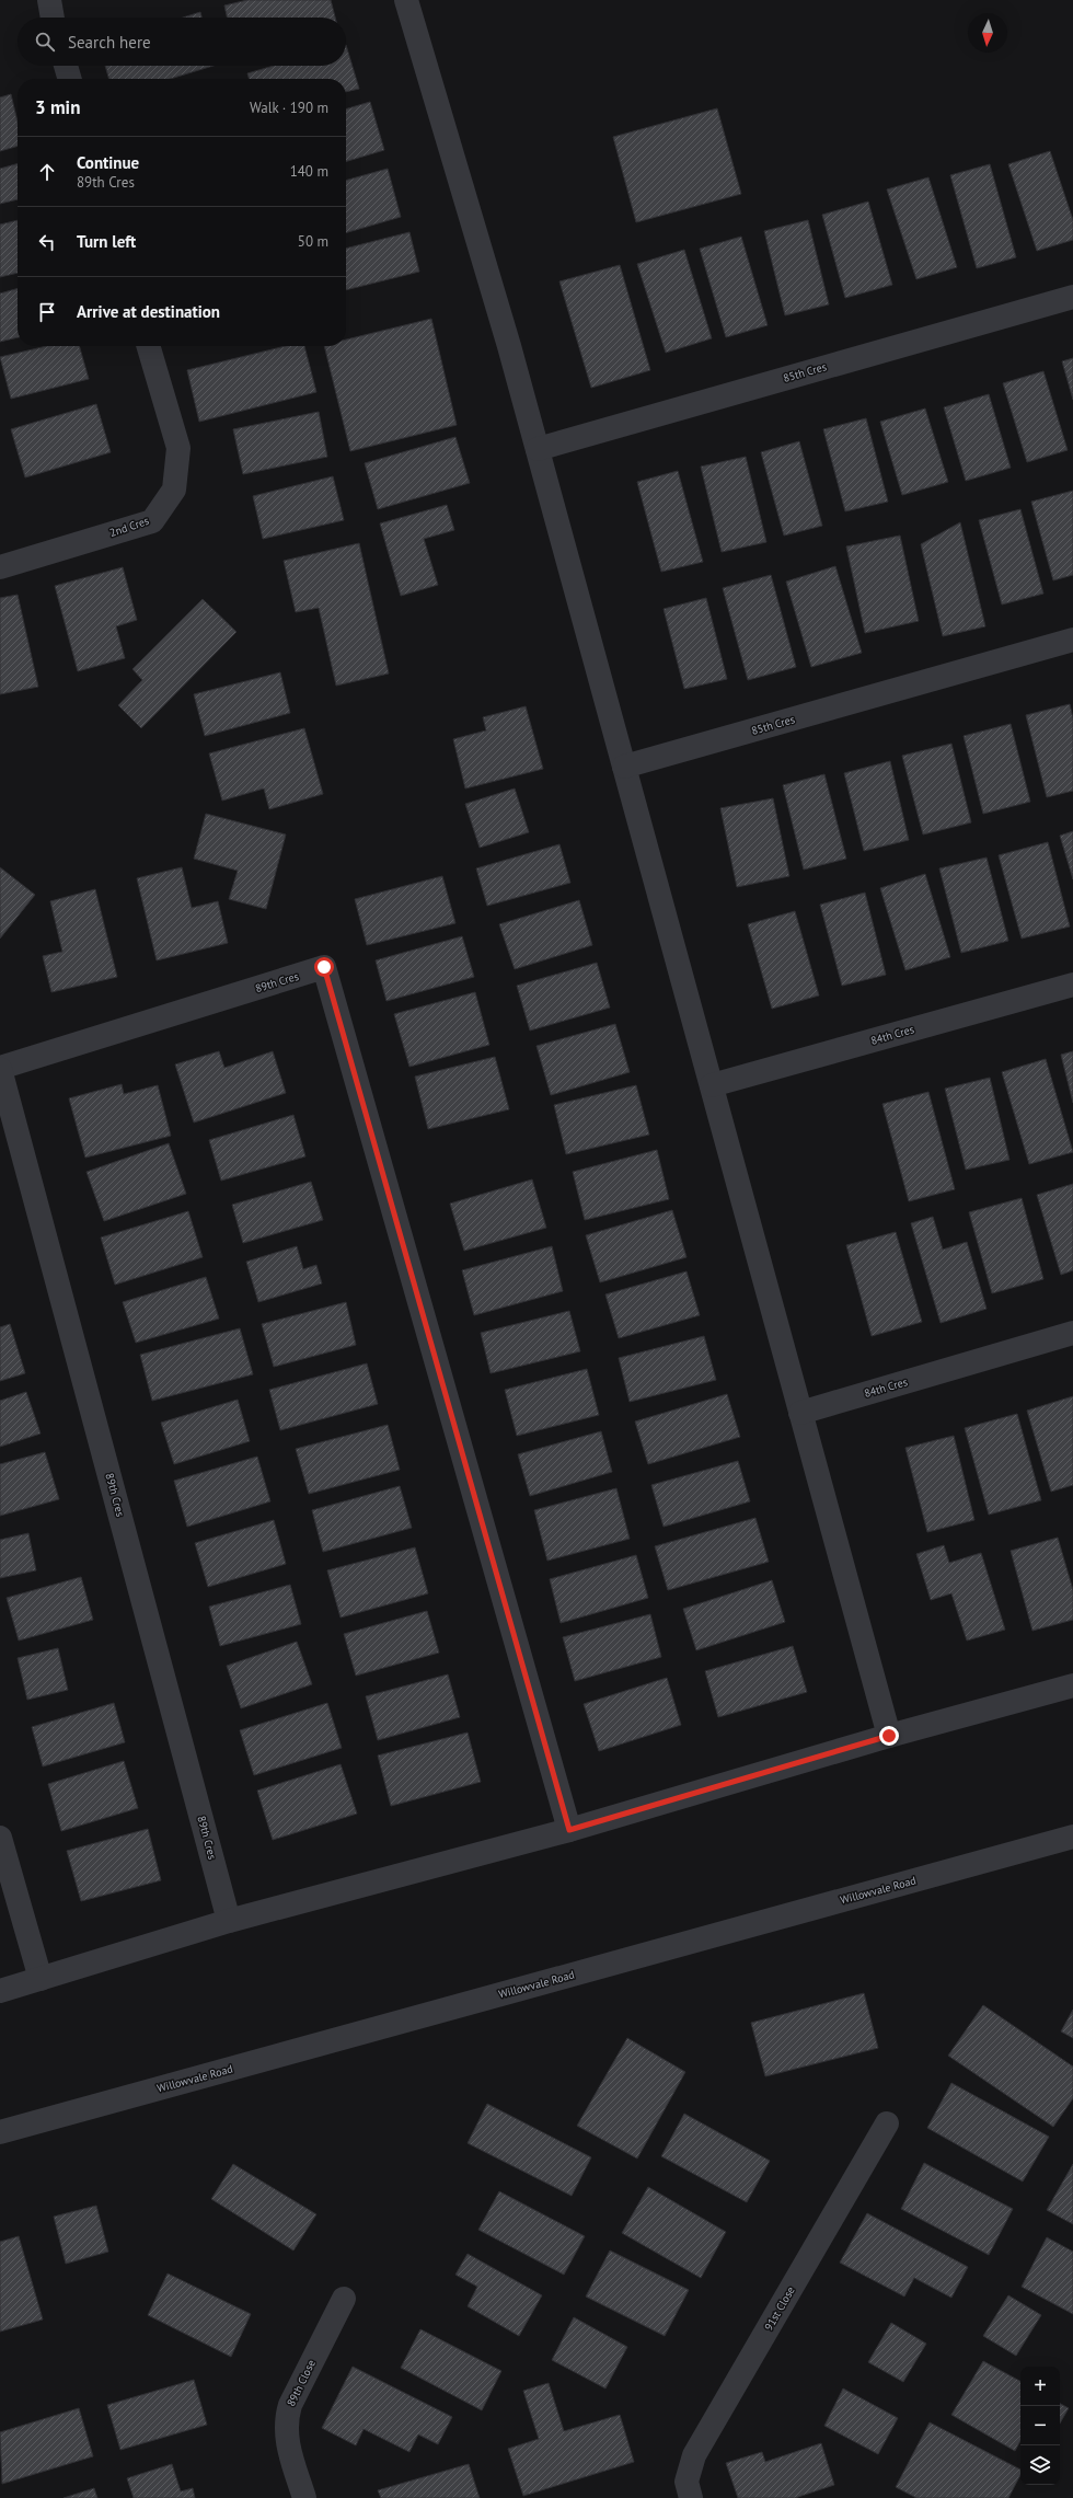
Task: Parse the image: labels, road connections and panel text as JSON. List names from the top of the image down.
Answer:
{
  "streets": {
    "street": [
      "85th Cres",
      "2nd Cres",
      "89th Cres",
      "84th Cres",
      "Willowvale Road",
      "91st Close",
      "89th Close"
    ]
  },
  "north": "bottom",
  "page": {
    "search": "Search here",
    "heading": ["3 min", "Walk · 190 m"],
    "list": [
      ["Continue", "89th Cres", "140 m"],
      ["Turn left", "50 m"],
      "Arrive at destination"
    ],
    "map_buttons": ["+", "−"]
  }
}
